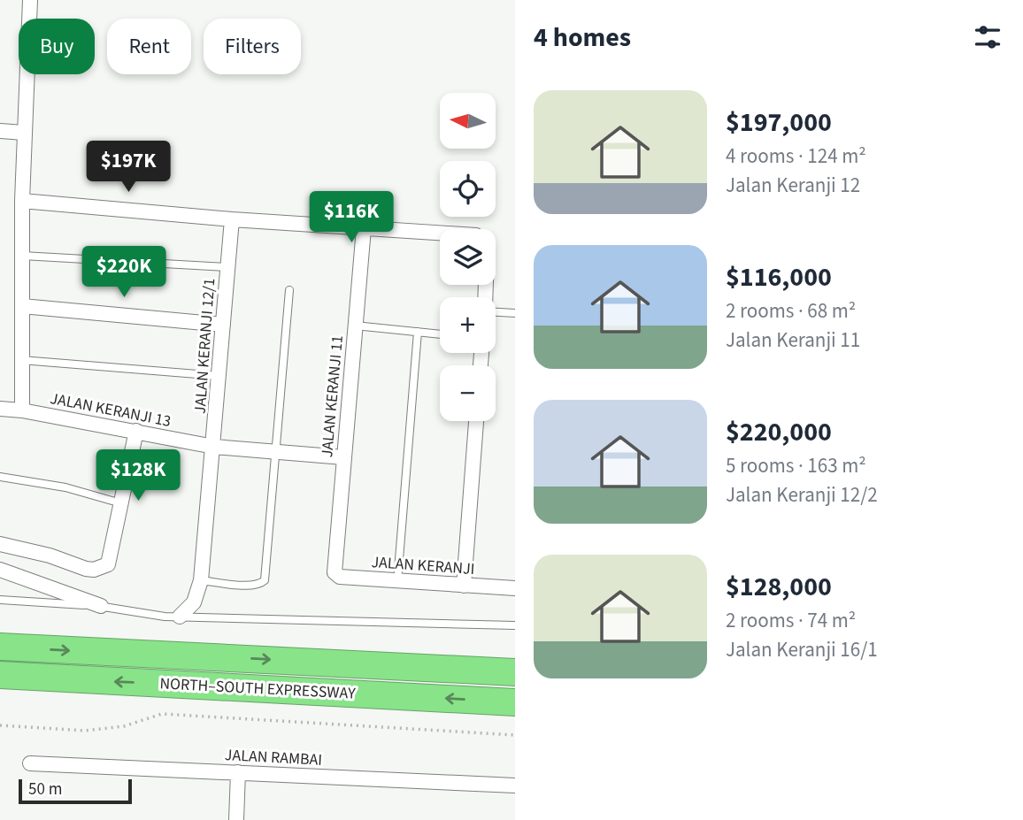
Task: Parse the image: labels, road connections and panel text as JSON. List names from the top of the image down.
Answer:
{
  "streets": {
    "highway": ["NORTH–SOUTH EXPRESSWAY"],
    "street": [
      "JALAN KERANJI 12/1",
      "JALAN KERANJI 11",
      "JALAN KERANJI 13",
      "JALAN KERANJI",
      "JALAN RAMBAI"
    ]
  },
  "crossings": [
    ["JALAN KERANJI 12/1", "JALAN KERANJI 13"],
    ["JALAN KERANJI 11", "JALAN KERANJI 13"],
    ["JALAN KERANJI 11", "JALAN KERANJI"]
  ],
  "scale_bar": "50 m",
  "north": "left",
  "page": {
    "heading": "4 homes",
    "chip": ["Buy", "Rent", "Filters"],
    "list": [
      {
        "name": "$197,000",
        "note": "4 rooms · 124 m² · Jalan Keranji 12"
      },
      {
        "name": "$116,000",
        "note": "2 rooms · 68 m² · Jalan Keranji 11"
      },
      {
        "name": "$220,000",
        "note": "5 rooms · 163 m² · Jalan Keranji 12/2"
      },
      {
        "name": "$128,000",
        "note": "2 rooms · 74 m² · Jalan Keranji 16/1"
      }
    ],
    "map_buttons": ["+", "−"],
    "price": [
      "$197K",
      "$116K",
      "$220K",
      "$128K"
    ],
    "scale": "50 m"
  }
}
